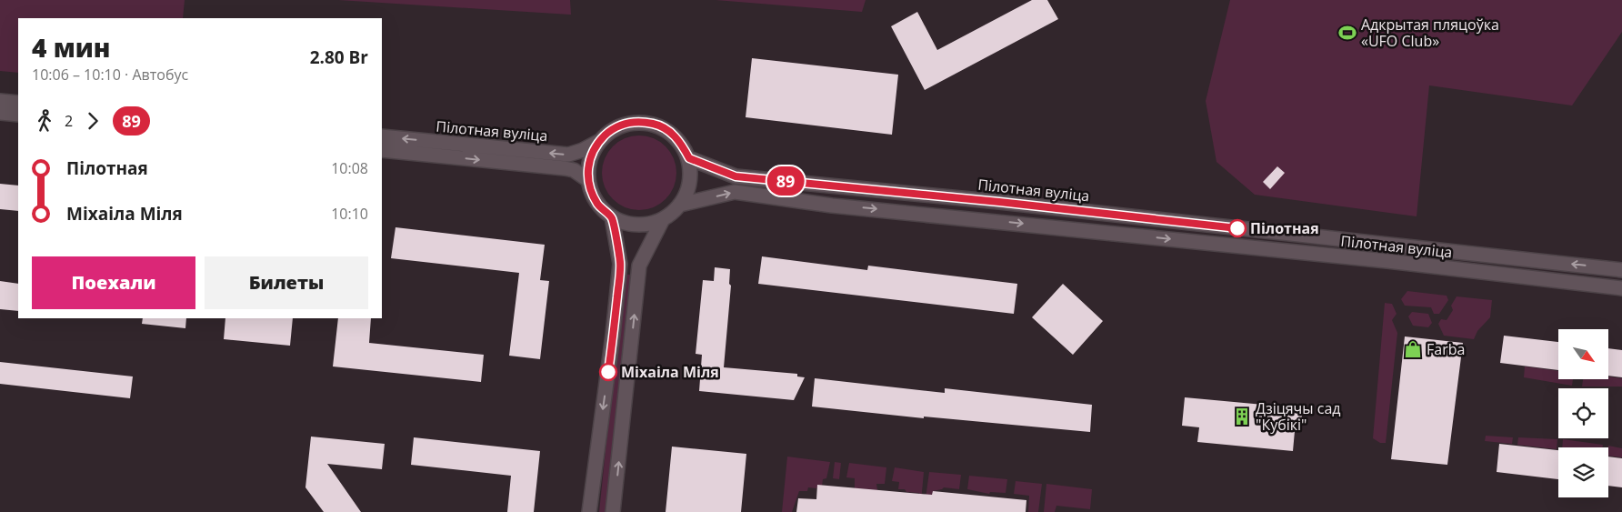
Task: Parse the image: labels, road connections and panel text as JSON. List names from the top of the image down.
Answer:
{
  "streets": {
    "street": ["Пілотная вуліца"]
  },
  "places": {
    "sports": ["Адкрытая пляцоўка «UFO Club»"],
    "other": ["Пілотная", "Міхаіла Міля"],
    "shop": ["Farba"],
    "building": ["Дзіцячы сад \"Кубікі\""]
  },
  "lines": ["bus line 89"],
  "north": "bottom right",
  "page": {
    "on_map": "89",
    "heading": ["4 мин", "10:06 – 10:10 · Автобус", "2.80 Br"],
    "legs": ["2", "89"],
    "list": [
      {
        "name": "Пілотная",
        "value": "10:08"
      },
      {
        "name": "Міхаіла Міля",
        "value": "10:10"
      }
    ],
    "buttons": ["Поехали", "Билеты"]
  }
}
